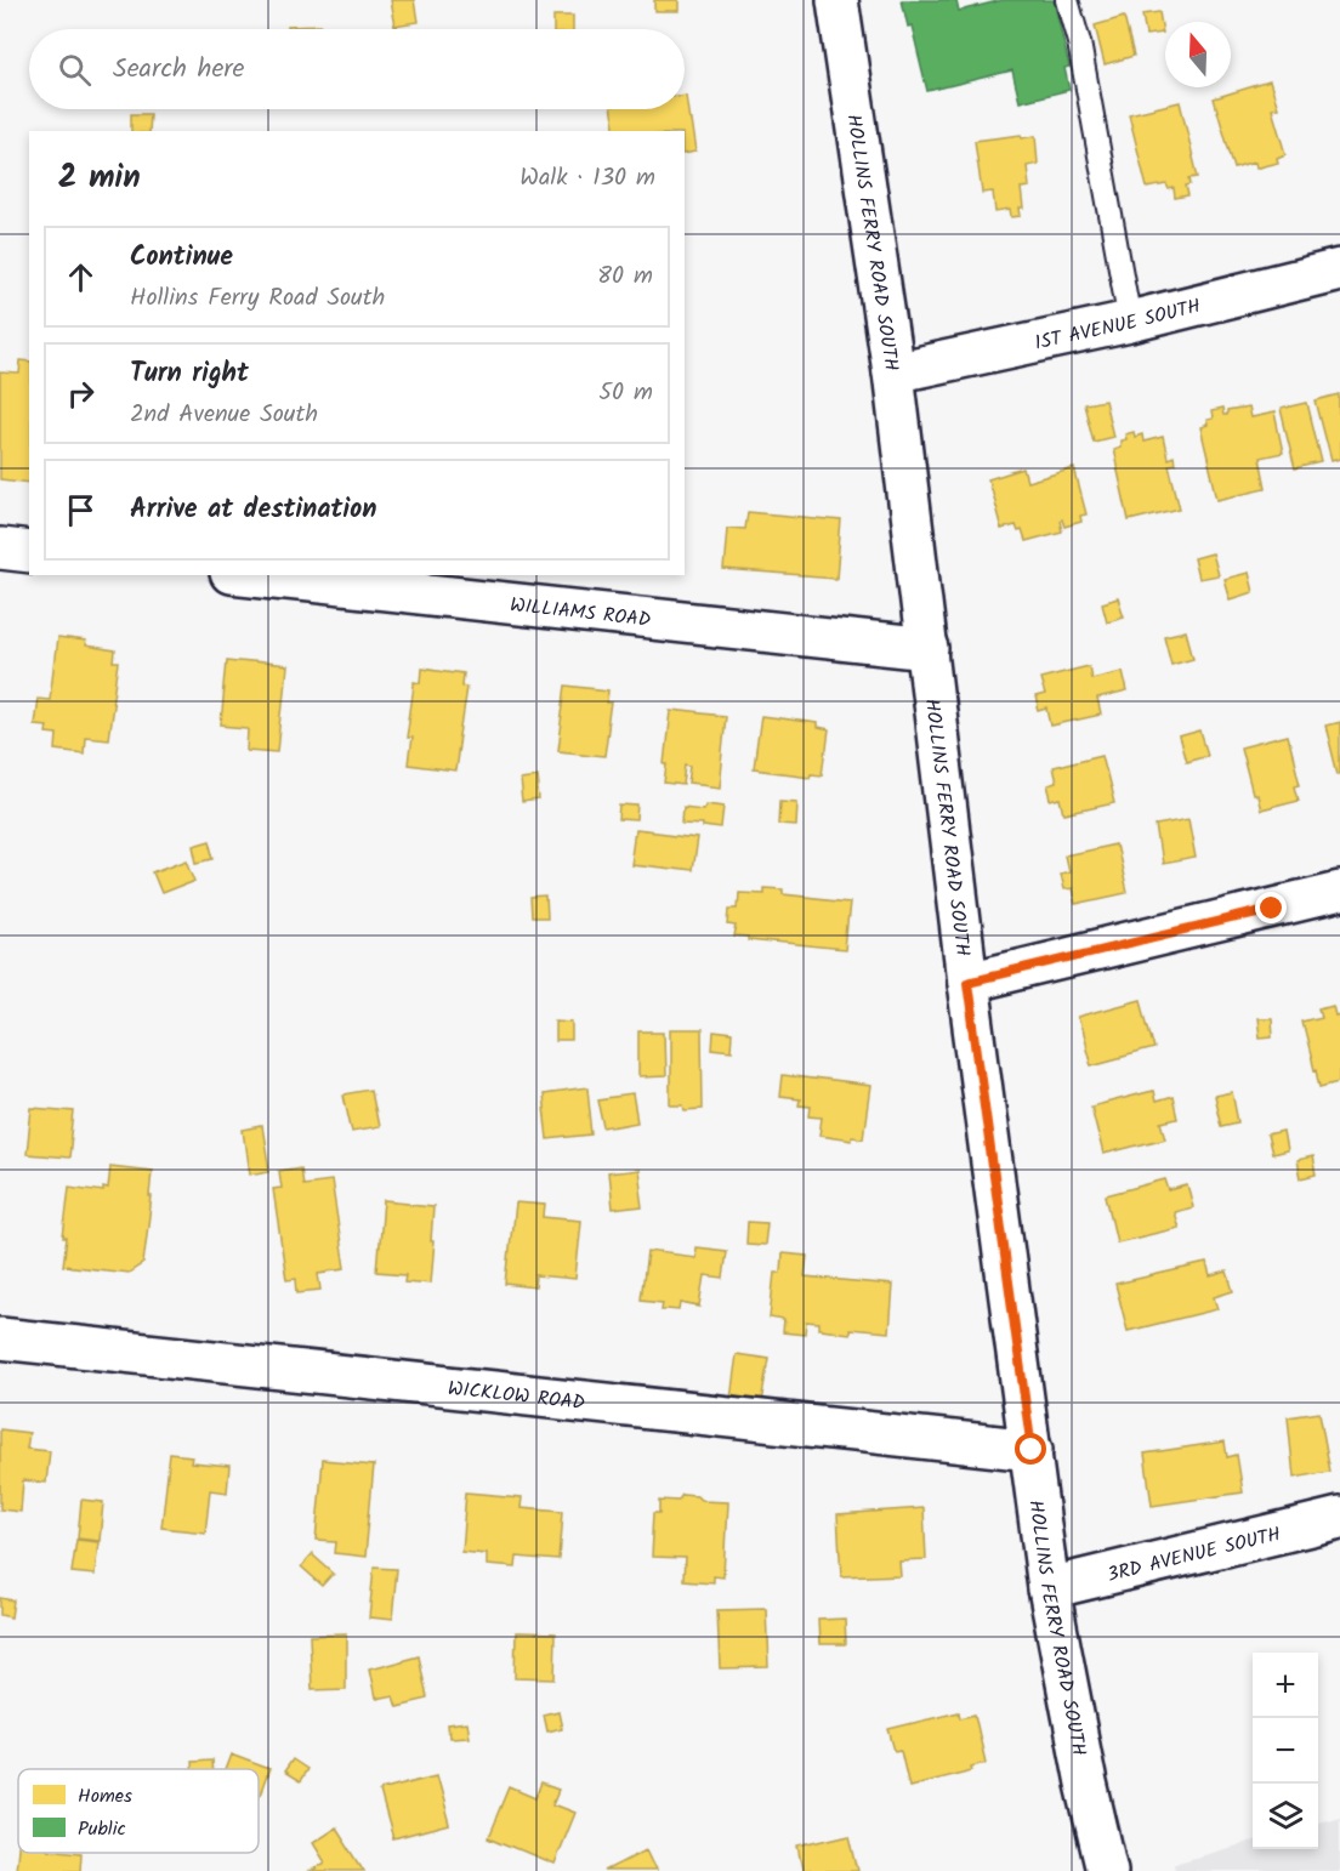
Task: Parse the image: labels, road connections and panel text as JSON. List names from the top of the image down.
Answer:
{
  "streets": {
    "street": [
      "HOLLINS FERRY ROAD SOUTH",
      "1ST AVENUE SOUTH",
      "WILLIAMS ROAD",
      "WICKLOW ROAD",
      "3RD AVENUE SOUTH"
    ]
  },
  "crossings": [
    ["HOLLINS FERRY ROAD SOUTH", "1ST AVENUE SOUTH"],
    ["HOLLINS FERRY ROAD SOUTH", "WILLIAMS ROAD"],
    ["HOLLINS FERRY ROAD SOUTH", "WICKLOW ROAD"],
    ["HOLLINS FERRY ROAD SOUTH", "3RD AVENUE SOUTH"]
  ],
  "legend": ["Homes", "Public"],
  "north": "top",
  "page": {
    "search": "Search here",
    "heading": ["2 min", "Walk · 130 m"],
    "list": [
      ["Continue", "Hollins Ferry Road South", "80 m"],
      ["Turn right", "2nd Avenue South", "50 m"],
      "Arrive at destination"
    ],
    "map_buttons": ["+", "−"]
  }
}
